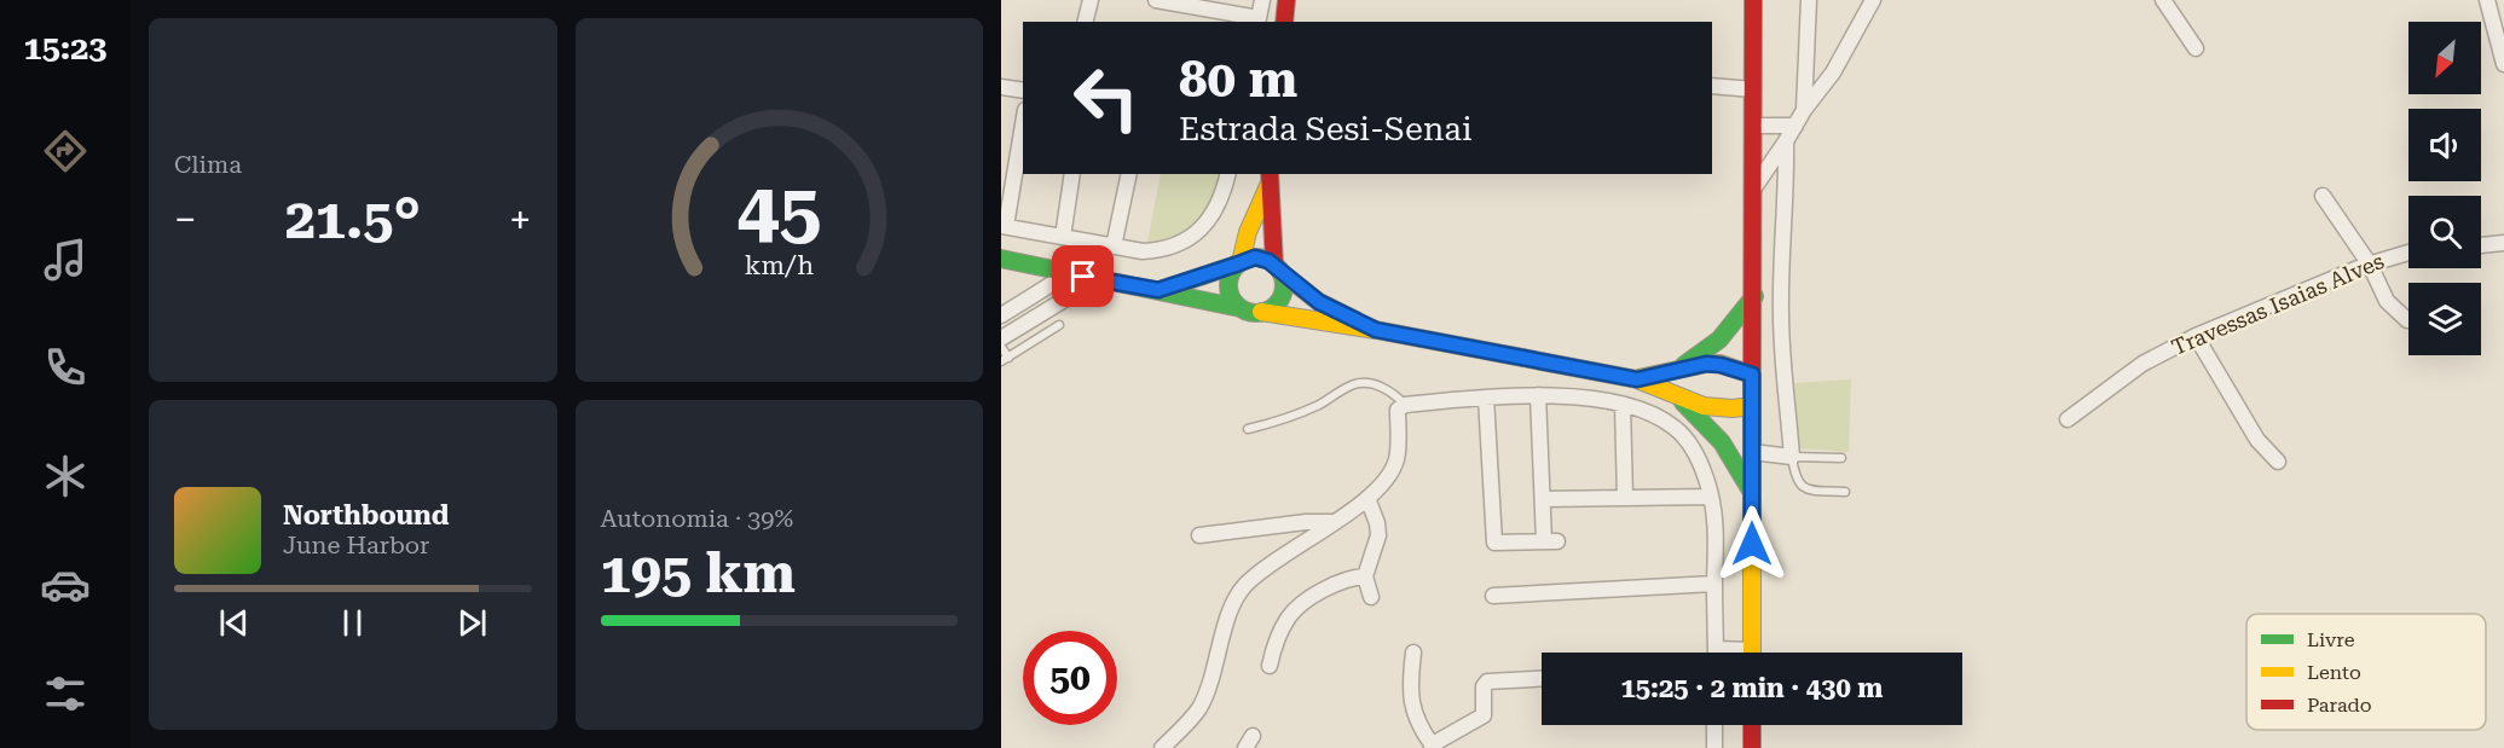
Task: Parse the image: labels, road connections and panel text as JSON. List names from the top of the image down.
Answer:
{
  "streets": {
    "street": ["Travessas Isaias Alves"]
  },
  "legend": ["Livre", "Lento", "Parado"],
  "north": "bottom left",
  "page": {
    "tabs": "15:23",
    "tile": [
      "Clima",
      ["Autonomia · 39%", "195 km"]
    ],
    "turn": ["80 m", "Estrada Sesi-Senai"],
    "heat": ["−", "21.5°", "+"],
    "song": ["Northbound", "June Harbor"],
    "limit": "50",
    "trip": "15:25 · 2 min · 430 m",
    "gauge": ["45", "km/h"]
  }
}
